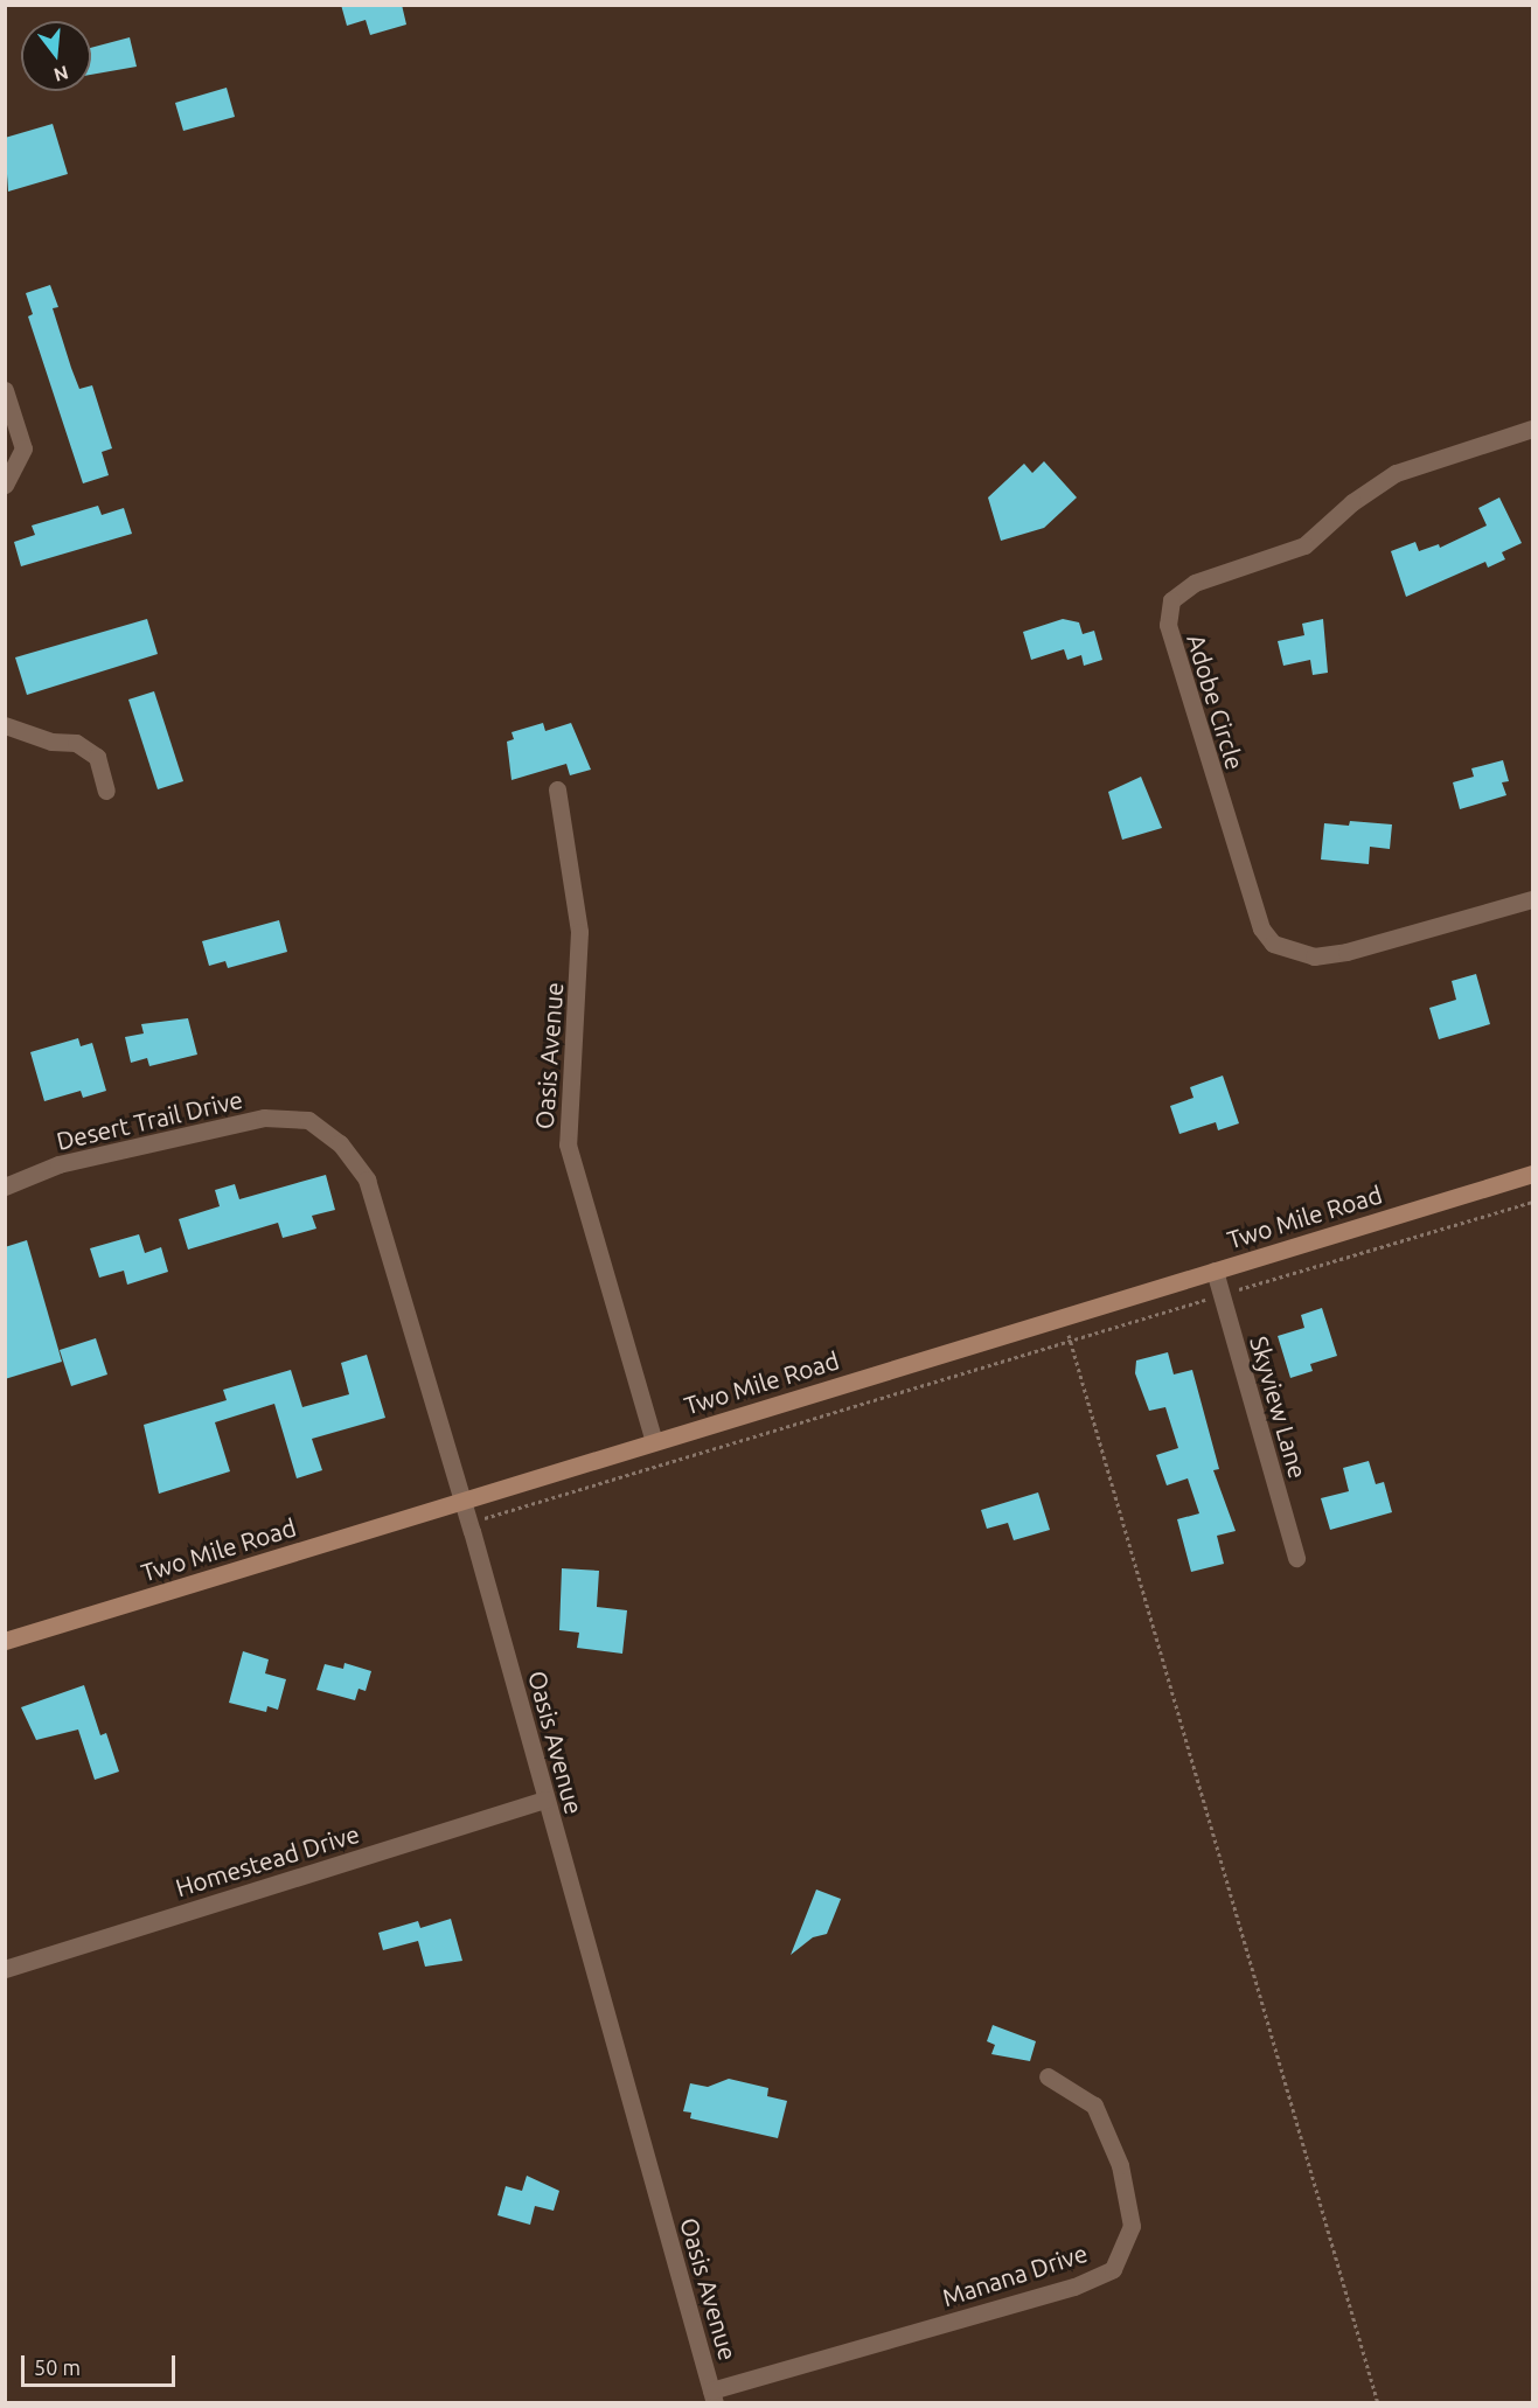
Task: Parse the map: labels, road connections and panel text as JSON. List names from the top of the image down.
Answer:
{
  "streets": {
    "main road": ["Two Mile Road"],
    "street": [
      "Adobe Circle",
      "Oasis Avenue",
      "Desert Trail Drive",
      "Skyview Lane",
      "Homestead Drive",
      "Manana Drive"
    ]
  },
  "crossings": [
    ["Oasis Avenue", "Desert Trail Drive"],
    ["Oasis Avenue", "Two Mile Road"],
    ["Oasis Avenue", "Homestead Drive"],
    ["Oasis Avenue", "Manana Drive"],
    ["Two Mile Road", "Skyview Lane"]
  ],
  "scale_bar": "50 m",
  "north": "bottom"
}
